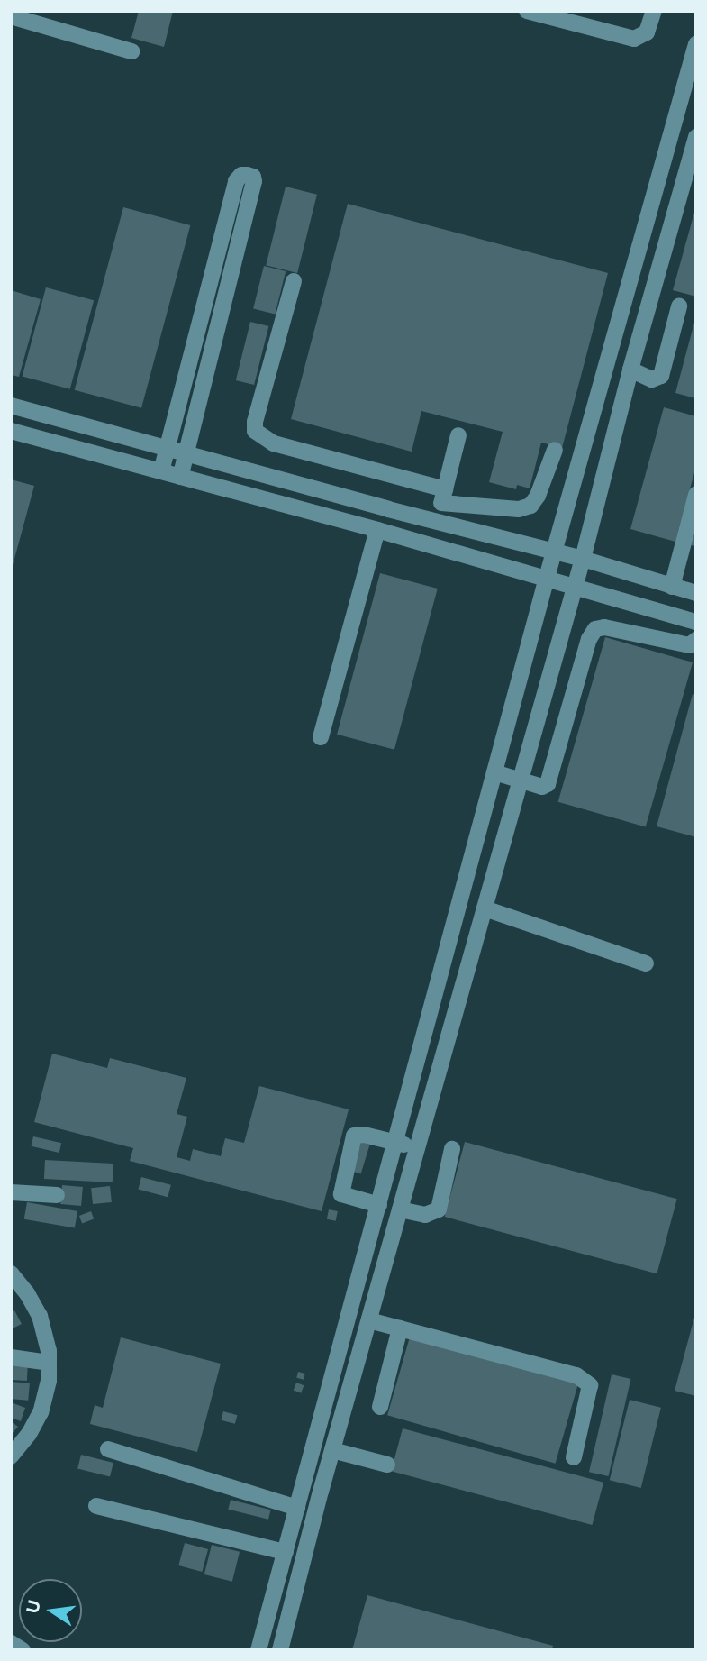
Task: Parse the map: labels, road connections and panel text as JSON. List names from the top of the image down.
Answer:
{
  "north": "left"
}
